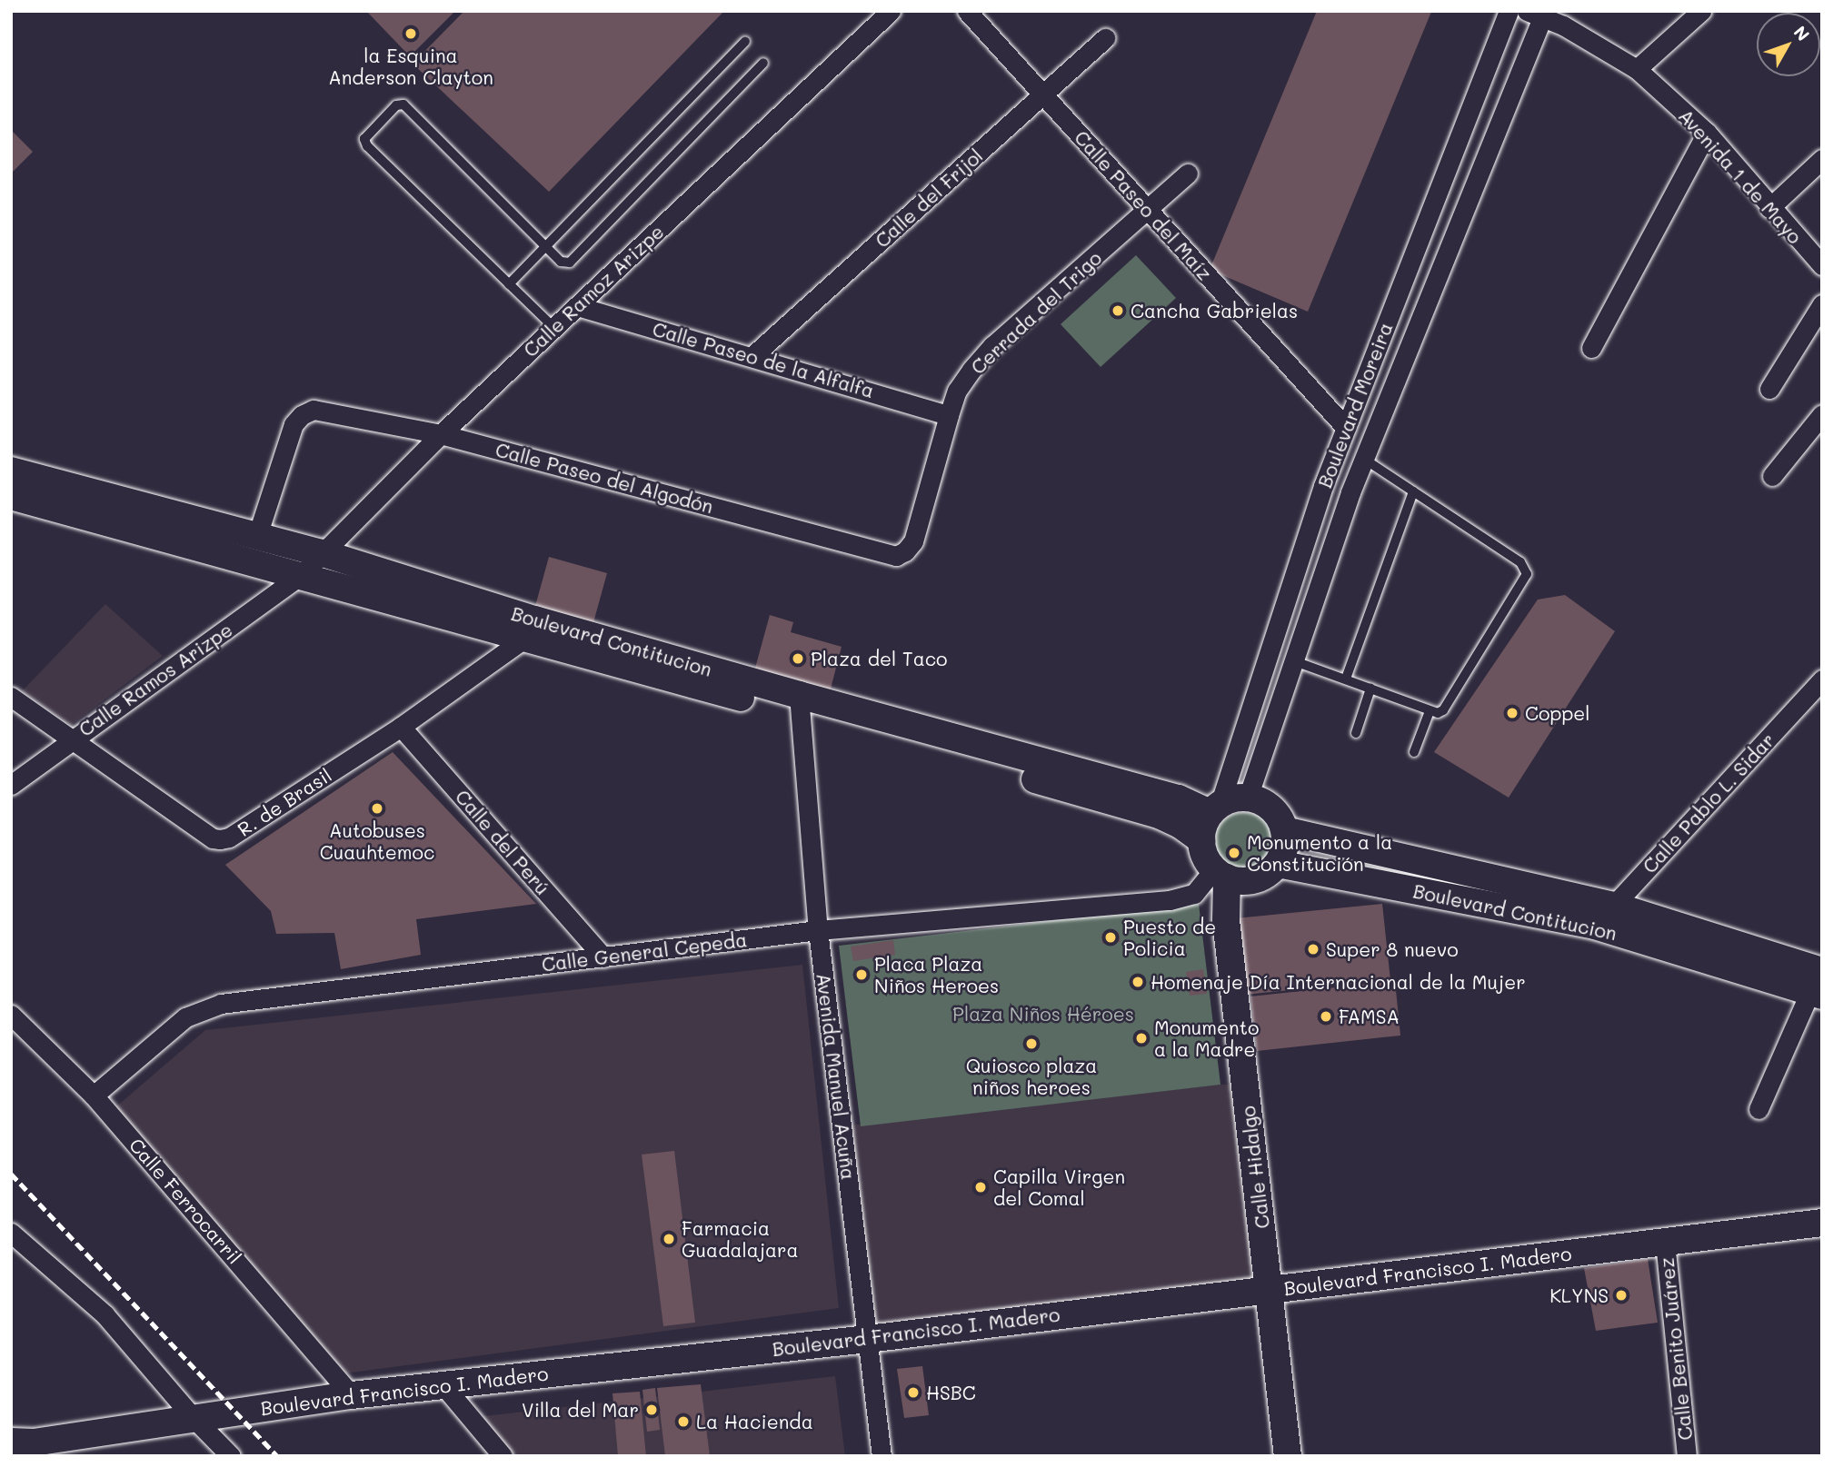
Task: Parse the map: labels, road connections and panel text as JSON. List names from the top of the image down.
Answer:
{
  "streets": {
    "street": [
      "Avenida 1 de Mayo",
      "Calle del Frijol",
      "Calle Paseo del Maíz",
      "Calle Ramoz Arizpe",
      "Cerrada del Trigo",
      "Calle Paseo de la Alfalfa",
      "Boulevard Moreira",
      "Calle Paseo del Algodón",
      "Boulevard Contitucion",
      "Calle Ramos Arizpe",
      "R. de Brasil",
      "Calle Pablo L. Sidar",
      "Calle del Perú",
      "Calle General Cepeda",
      "Avenida Manuel Acuña",
      "Calle Hidalgo",
      "Calle Ferrocarril",
      "Boulevard Francisco I. Madero",
      "Calle Benito Juárez"
    ]
  },
  "crossings": [
    ["Avenida 1 de Mayo", "Boulevard Moreira"],
    ["Calle del Frijol", "Calle Paseo del Maíz"],
    ["Calle del Frijol", "Calle Paseo de la Alfalfa"],
    ["Calle Paseo del Maíz", "Cerrada del Trigo"],
    ["Calle Paseo del Maíz", "Boulevard Moreira"],
    ["Calle Ramoz Arizpe", "Calle Paseo de la Alfalfa"],
    ["Calle Ramoz Arizpe", "Calle Paseo del Algodón"],
    ["Calle Ramoz Arizpe", "Boulevard Contitucion"],
    ["Calle Ramoz Arizpe", "Calle Ramos Arizpe"],
    ["Cerrada del Trigo", "Calle Paseo de la Alfalfa"],
    ["Cerrada del Trigo", "Calle Paseo del Algodón"],
    ["Boulevard Moreira", "Boulevard Contitucion"],
    ["Boulevard Moreira", "Calle General Cepeda"],
    ["Boulevard Moreira", "Calle Hidalgo"],
    ["Calle Paseo del Algodón", "Boulevard Contitucion"],
    ["Boulevard Contitucion", "Calle Ramos Arizpe"],
    ["Boulevard Contitucion", "R. de Brasil"],
    ["Boulevard Contitucion", "Calle Pablo L. Sidar"],
    ["Boulevard Contitucion", "Calle General Cepeda"],
    ["Boulevard Contitucion", "Avenida Manuel Acuña"],
    ["Boulevard Contitucion", "Calle Hidalgo"],
    ["Calle Ramos Arizpe", "R. de Brasil"],
    ["R. de Brasil", "Calle del Perú"],
    ["Calle del Perú", "Calle General Cepeda"],
    ["Calle General Cepeda", "Avenida Manuel Acuña"],
    ["Calle General Cepeda", "Calle Hidalgo"],
    ["Calle General Cepeda", "Calle Ferrocarril"],
    ["Avenida Manuel Acuña", "Boulevard Francisco I. Madero"],
    ["Calle Hidalgo", "Boulevard Francisco I. Madero"],
    ["Calle Ferrocarril", "Boulevard Francisco I. Madero"],
    ["Boulevard Francisco I. Madero", "Calle Benito Juárez"]
  ],
  "parks": ["Plaza Niños Héroes"],
  "places": [
    "la Esquina Anderson Clayton",
    "Cancha Gabrielas",
    "Plaza del Taco",
    "Coppel",
    "Autobuses Cuauhtemoc",
    "Monumento a la Constitución",
    "Puesto de Policia",
    "Super 8 nuevo",
    "Placa Plaza Niños Heroes",
    "Homenaje Día Internacional de la Mujer",
    "FAMSA",
    "Monumento a la Madre",
    "Quiosco plaza niños heroes",
    "Capilla Virgen del Comal",
    "Farmacia Guadalajara",
    "KLYNS",
    "HSBC",
    "Villa del Mar",
    "La Hacienda"
  ],
  "north": "top right"
}
